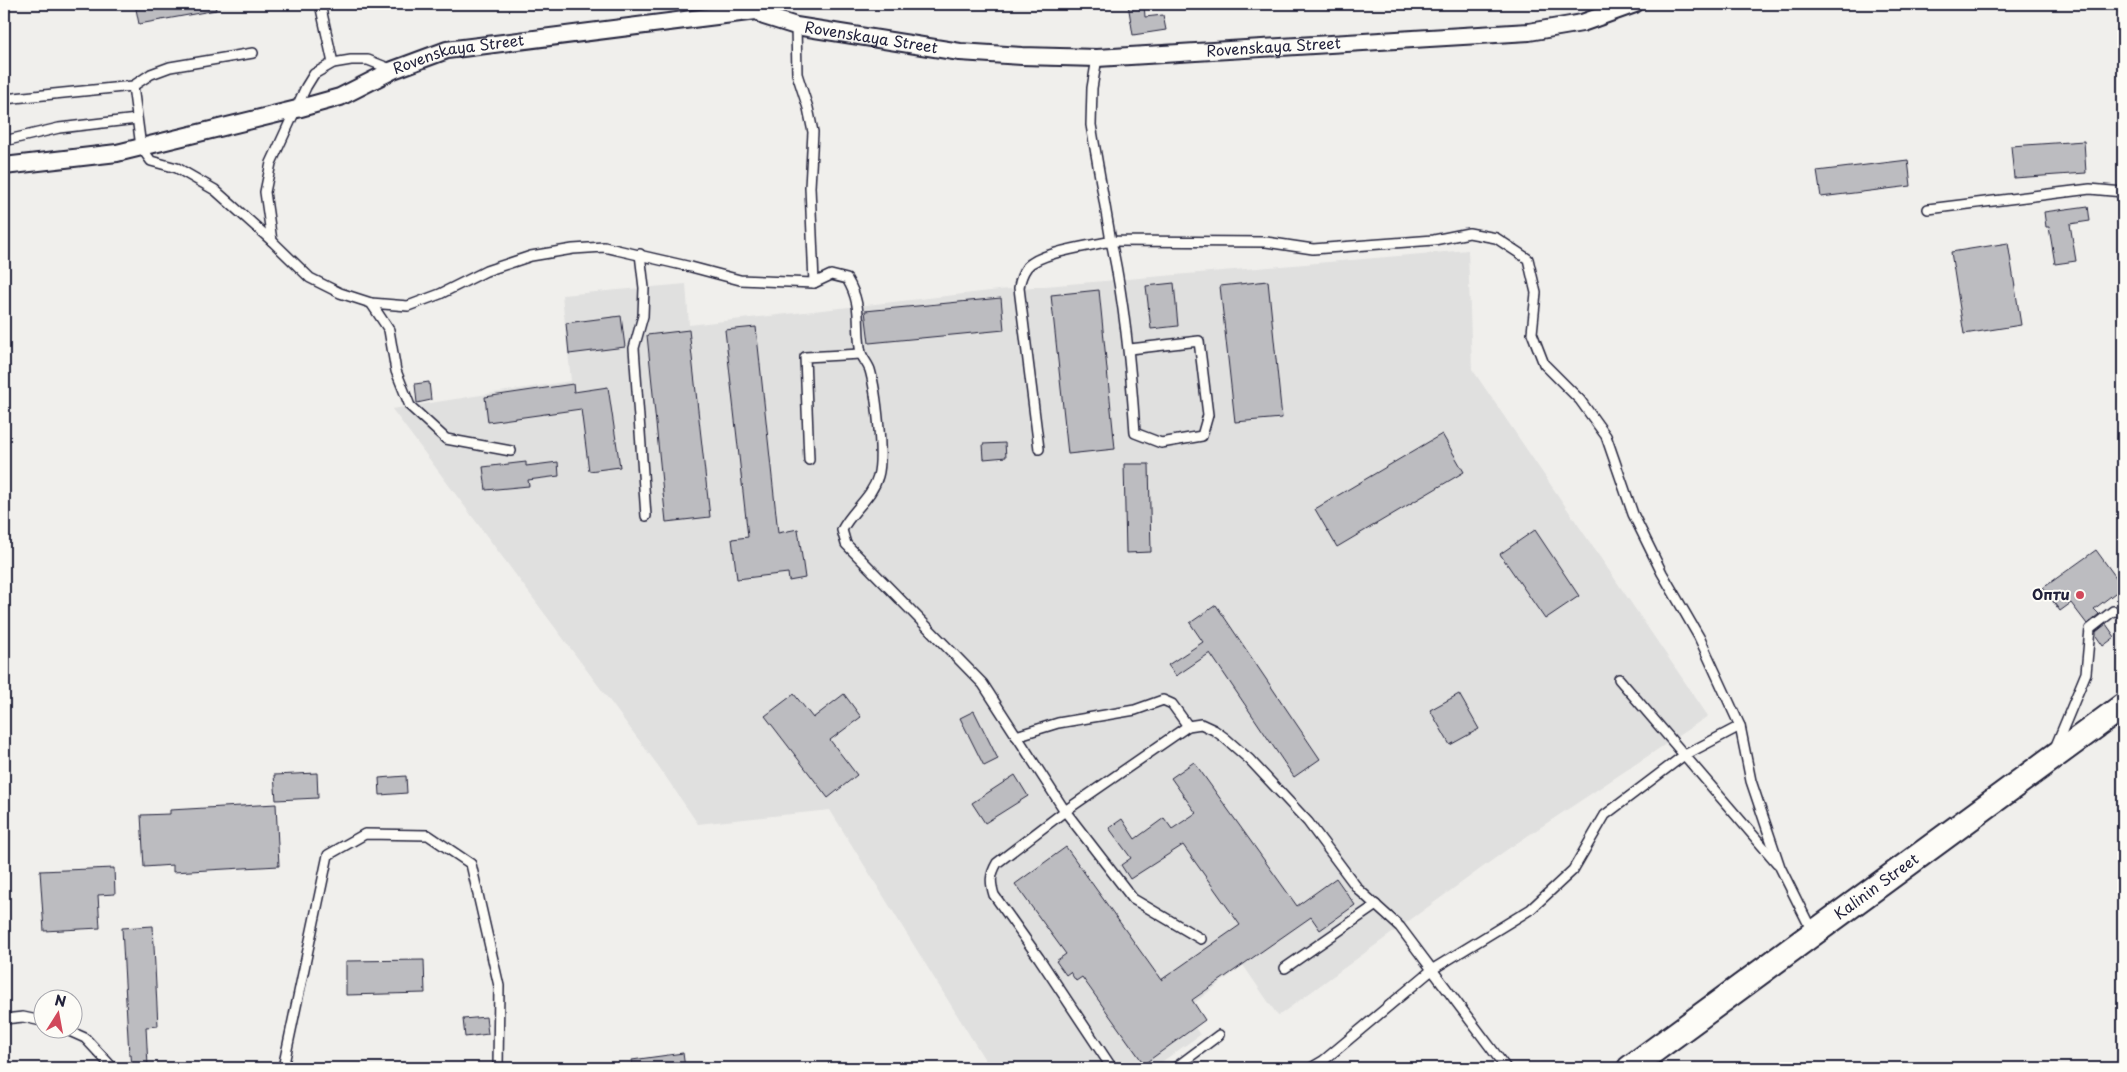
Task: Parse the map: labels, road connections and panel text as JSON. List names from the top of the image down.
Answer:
{
  "streets": {
    "main road": ["Kalinin Street"],
    "street": ["Rovenskaya Street"]
  },
  "places": ["Опти"],
  "north": "top"
}
